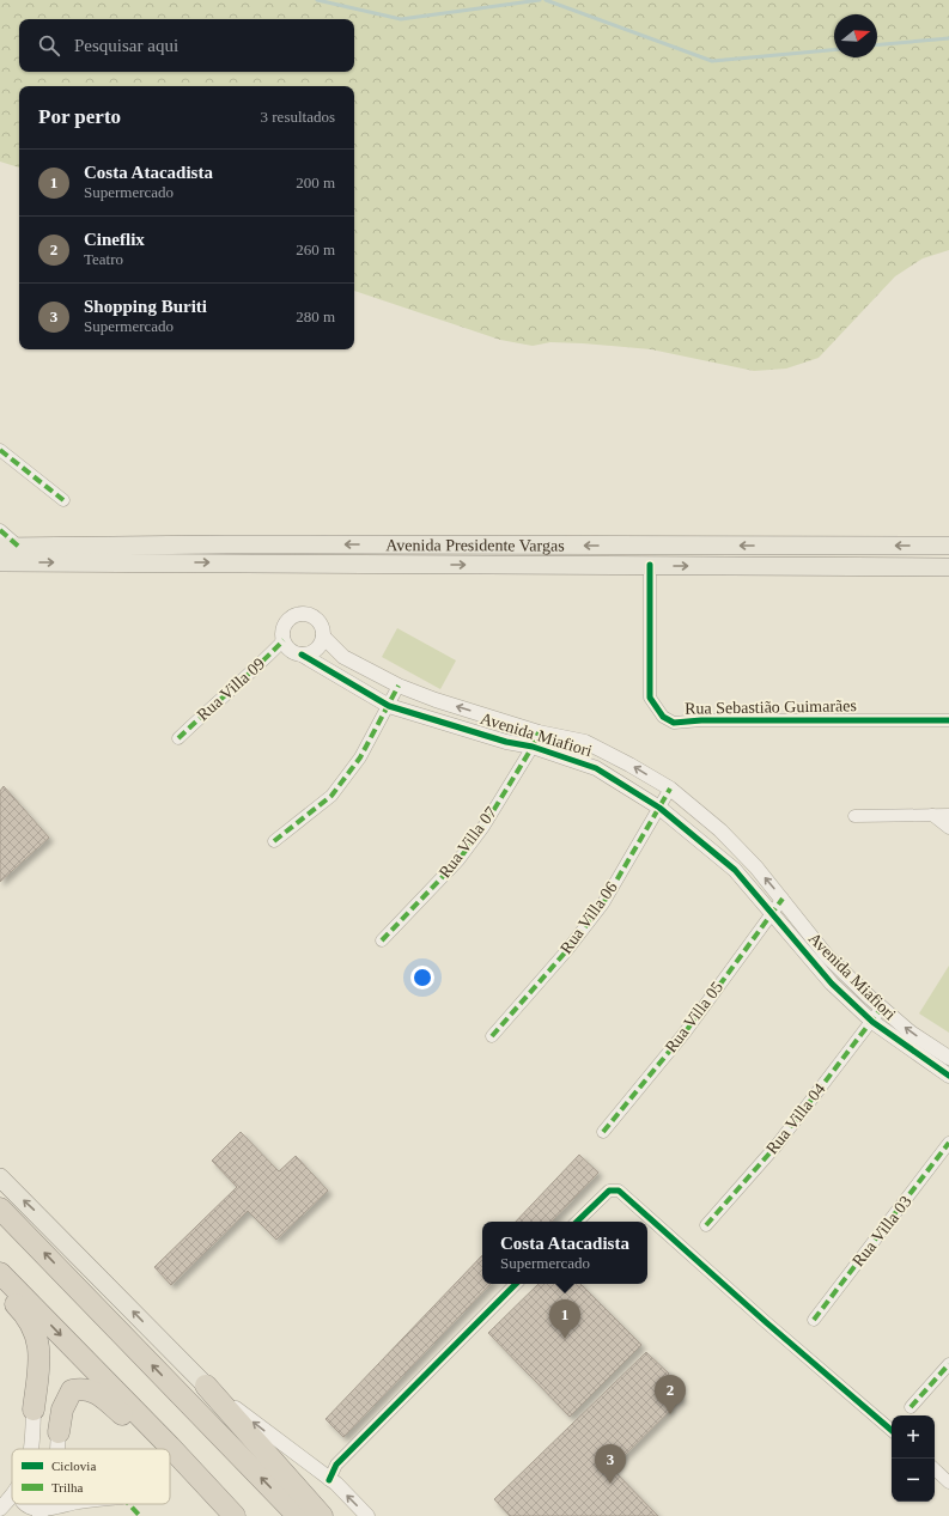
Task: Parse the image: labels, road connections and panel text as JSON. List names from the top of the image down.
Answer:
{
  "streets": {
    "main road": ["Avenida Presidente Vargas"],
    "street": [
      "Rua Villa 09",
      "Rua Sebastião Guimarães",
      "Avenida Miafiori",
      "Rua Villa 07",
      "Rua Villa 06",
      "Rua Villa 05",
      "Rua Villa 04",
      "Rua Villa 03"
    ]
  },
  "crossings": [
    ["Avenida Presidente Vargas", "Rua Sebastião Guimarães"],
    ["Rua Villa 09", "Avenida Miafiori"],
    ["Avenida Miafiori", "Rua Villa 07"],
    ["Avenida Miafiori", "Rua Villa 06"],
    ["Avenida Miafiori", "Rua Villa 05"],
    ["Avenida Miafiori", "Rua Villa 04"]
  ],
  "legend": ["Ciclovia", "Trilha"],
  "north": "right",
  "page": {
    "search": "Pesquisar aqui",
    "heading": ["Por perto", "3 resultados"],
    "list": [
      {
        "mark": "1",
        "name": "Costa Atacadista",
        "note": "Supermercado",
        "value": "200 m"
      },
      {
        "mark": "2",
        "name": "Cineflix",
        "note": "Teatro",
        "value": "260 m"
      },
      {
        "mark": "3",
        "name": "Shopping Buriti",
        "note": "Supermercado",
        "value": "280 m"
      }
    ],
    "popup": ["Costa Atacadista", "Supermercado"],
    "pins": ["1", "2", "3"],
    "map_buttons": ["+", "−"]
  }
}
